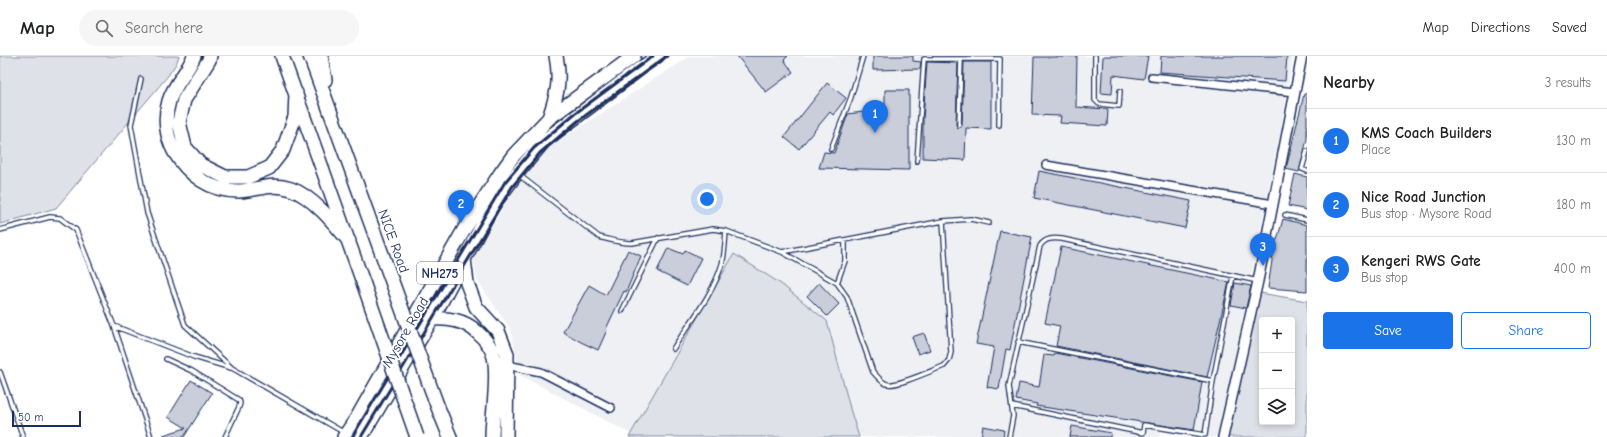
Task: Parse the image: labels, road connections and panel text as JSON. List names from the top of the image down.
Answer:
{
  "streets": {
    "highway": ["NICE Road", "NH275", "Mysore Road"]
  },
  "scale_bar": "50 m",
  "page": {
    "header": "Map",
    "search": "Search here",
    "nav": ["Map", "Directions", "Saved"],
    "heading": ["Nearby", "3 results"],
    "pins": ["1", "2", "3"],
    "list": [
      {
        "mark": "1",
        "name": "KMS Coach Builders",
        "note": "Place",
        "value": "130 m"
      },
      {
        "mark": "2",
        "name": "Nice Road Junction",
        "note": "Bus stop · Mysore Road",
        "value": "180 m"
      },
      {
        "mark": "3",
        "name": "Kengeri RWS Gate",
        "note": "Bus stop",
        "value": "400 m"
      }
    ],
    "buttons": ["Save", "Share"],
    "map_buttons": ["+", "−"],
    "scale": "50 m"
  }
}
